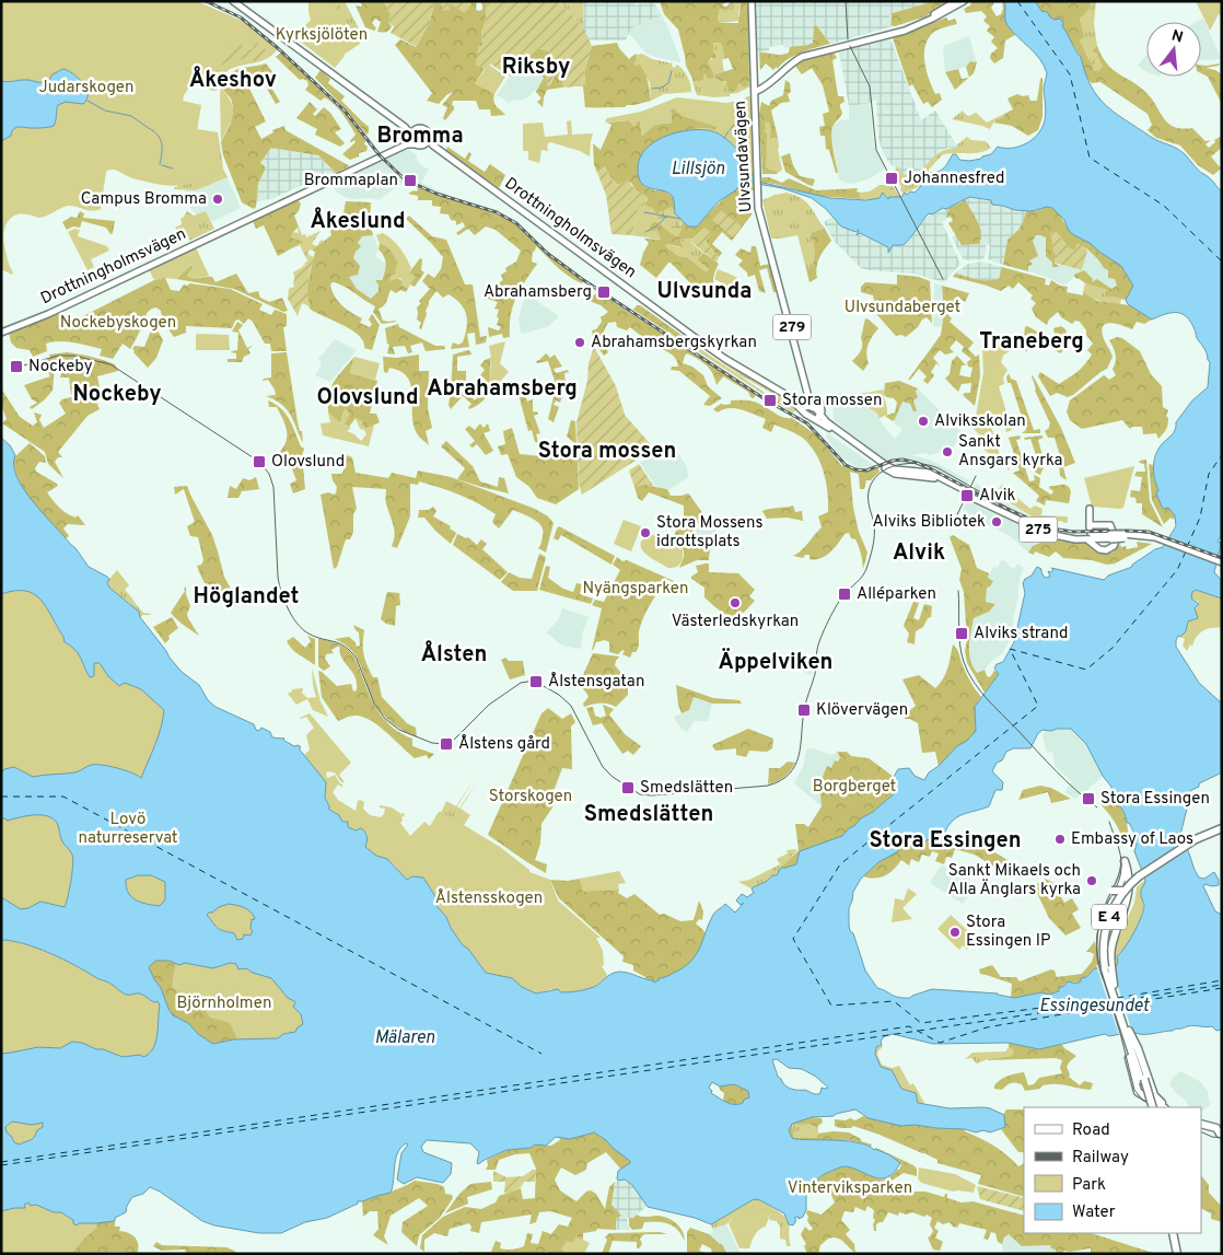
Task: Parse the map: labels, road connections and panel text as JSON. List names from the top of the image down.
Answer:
{
  "streets": {
    "highway": ["E 4"],
    "main road": [
      "Ulvsundavägen",
      "Drottningholmsvägen",
      "279",
      "275"
    ]
  },
  "crossings": [
    ["Ulvsundavägen", "Drottningholmsvägen"],
    ["Drottningholmsvägen", "275"]
  ],
  "districts": [
    "Riksby",
    "Åkeshov",
    "Bromma",
    "Åkeslund",
    "Ulvsunda",
    "Traneberg",
    "Abrahamsberg",
    "Nockeby",
    "Olovslund",
    "Stora mossen",
    "Alvik",
    "Höglandet",
    "Ålsten",
    "Äppelviken",
    "Smedslätten",
    "Stora Essingen"
  ],
  "water": ["Lillsjön", "Essingesundet", "Mälaren"],
  "parks": [
    "Kyrksjölöten",
    "Judarskogen",
    "Ulvsundaberget",
    "Nockebyskogen",
    "Nyängsparken",
    "Borgberget",
    "Storskogen",
    "Lovö naturreservat",
    "Ålstensskogen",
    "Björnholmen",
    "Vinterviksparken"
  ],
  "places": {
    "transit": [
      "Johannesfred",
      "Brommaplan",
      "Abrahamsberg",
      "Nockeby",
      "Stora mossen",
      "Olovslund",
      "Alvik",
      "Alléparken",
      "Alviks strand",
      "Ålstensgatan",
      "Klövervägen",
      "Ålstens gård",
      "Smedslätten",
      "Stora Essingen"
    ],
    "other": [
      "Campus Bromma",
      "Abrahamsbergskyrkan",
      "Alviksskolan",
      "Sankt Ansgars kyrka",
      "Alviks Bibliotek",
      "Stora Mossens idrottsplats",
      "Västerledskyrkan",
      "Embassy of Laos",
      "Sankt Mikaels och Alla Änglars kyrka",
      "Stora Essingen IP"
    ]
  },
  "legend": [
    "Road",
    "Railway",
    "Park",
    "Water"
  ],
  "north": "top"
}
